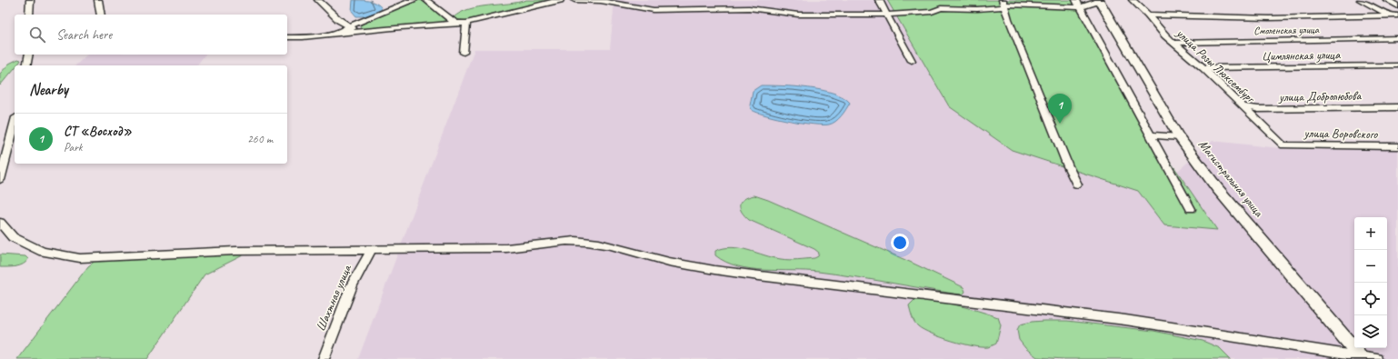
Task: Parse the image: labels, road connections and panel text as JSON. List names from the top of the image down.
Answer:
{
  "streets": {
    "main road": ["Магистральная улица"],
    "street": [
      "Смоленская улица",
      "Цимлянская улица",
      "улица Розы Люксембург",
      "улица Добролюбова",
      "улица Воровского",
      "Шахтная улица"
    ]
  },
  "crossings": [
    ["Смоленская улица", "улица Розы Люксембург"],
    ["Цимлянская улица", "улица Розы Люксембург"],
    ["улица Розы Люксембург", "улица Добролюбова"],
    ["улица Розы Люксембург", "улица Воровского"]
  ],
  "page": {
    "search": "Search here",
    "heading": "Nearby",
    "pins": "1",
    "list": [
      {
        "mark": "1",
        "name": "СТ «Восход»",
        "note": "Park",
        "value": "260 m"
      }
    ],
    "map_buttons": ["+", "−"]
  }
}
